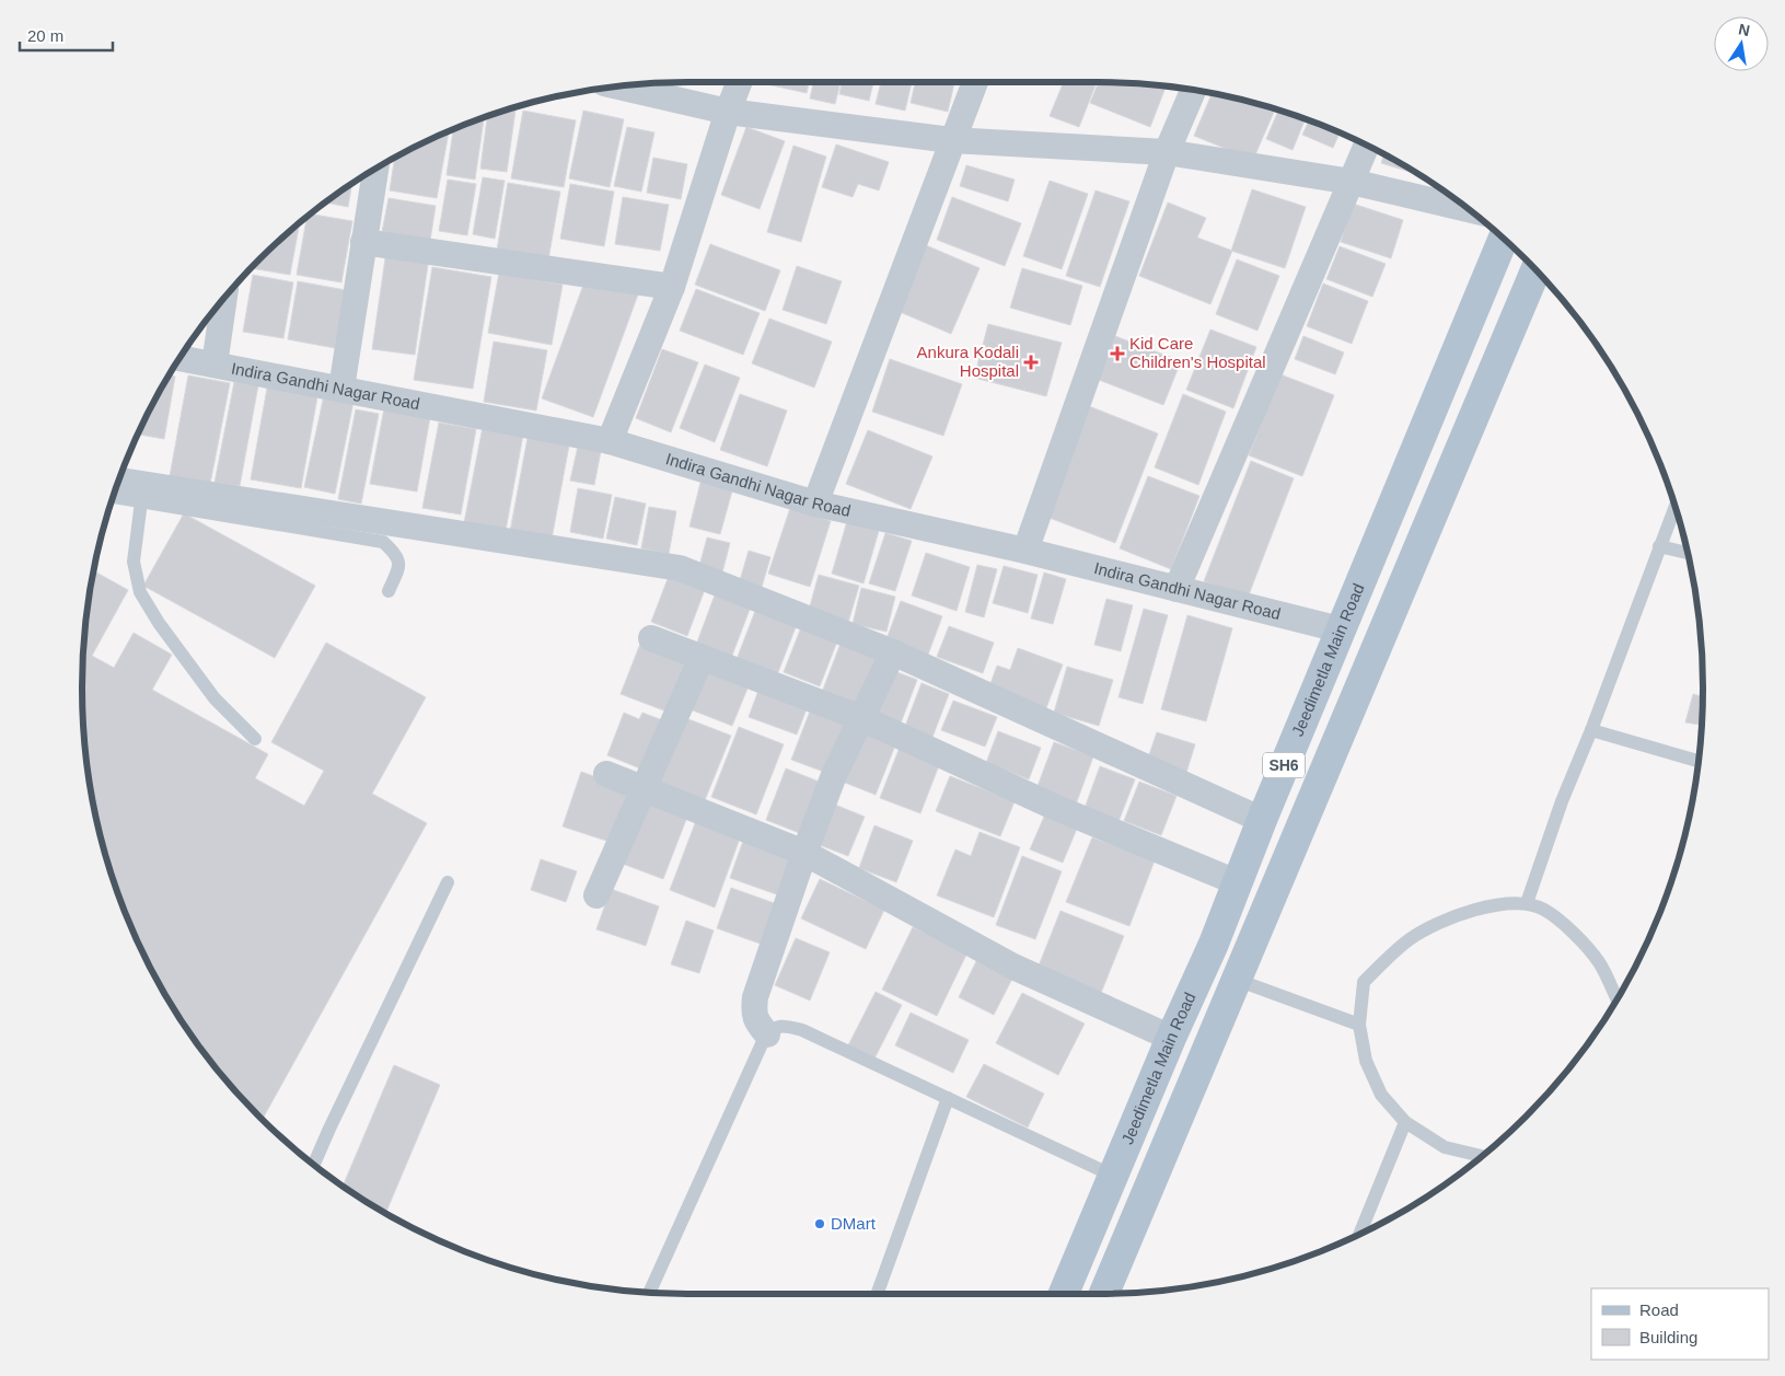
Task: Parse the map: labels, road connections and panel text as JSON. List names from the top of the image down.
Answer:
{
  "streets": {
    "main road": ["Jeedimetla Main Road", "SH6"],
    "street": ["Indira Gandhi Nagar Road"]
  },
  "crossings": [
    ["Indira Gandhi Nagar Road", "Jeedimetla Main Road"]
  ],
  "places": {
    "health": ["Kid Care Children's Hospital", "Ankura Kodali Hospital"],
    "other": ["DMart"]
  },
  "legend": ["Road", "Building"],
  "scale_bar": "20 m",
  "north": "top"
}
